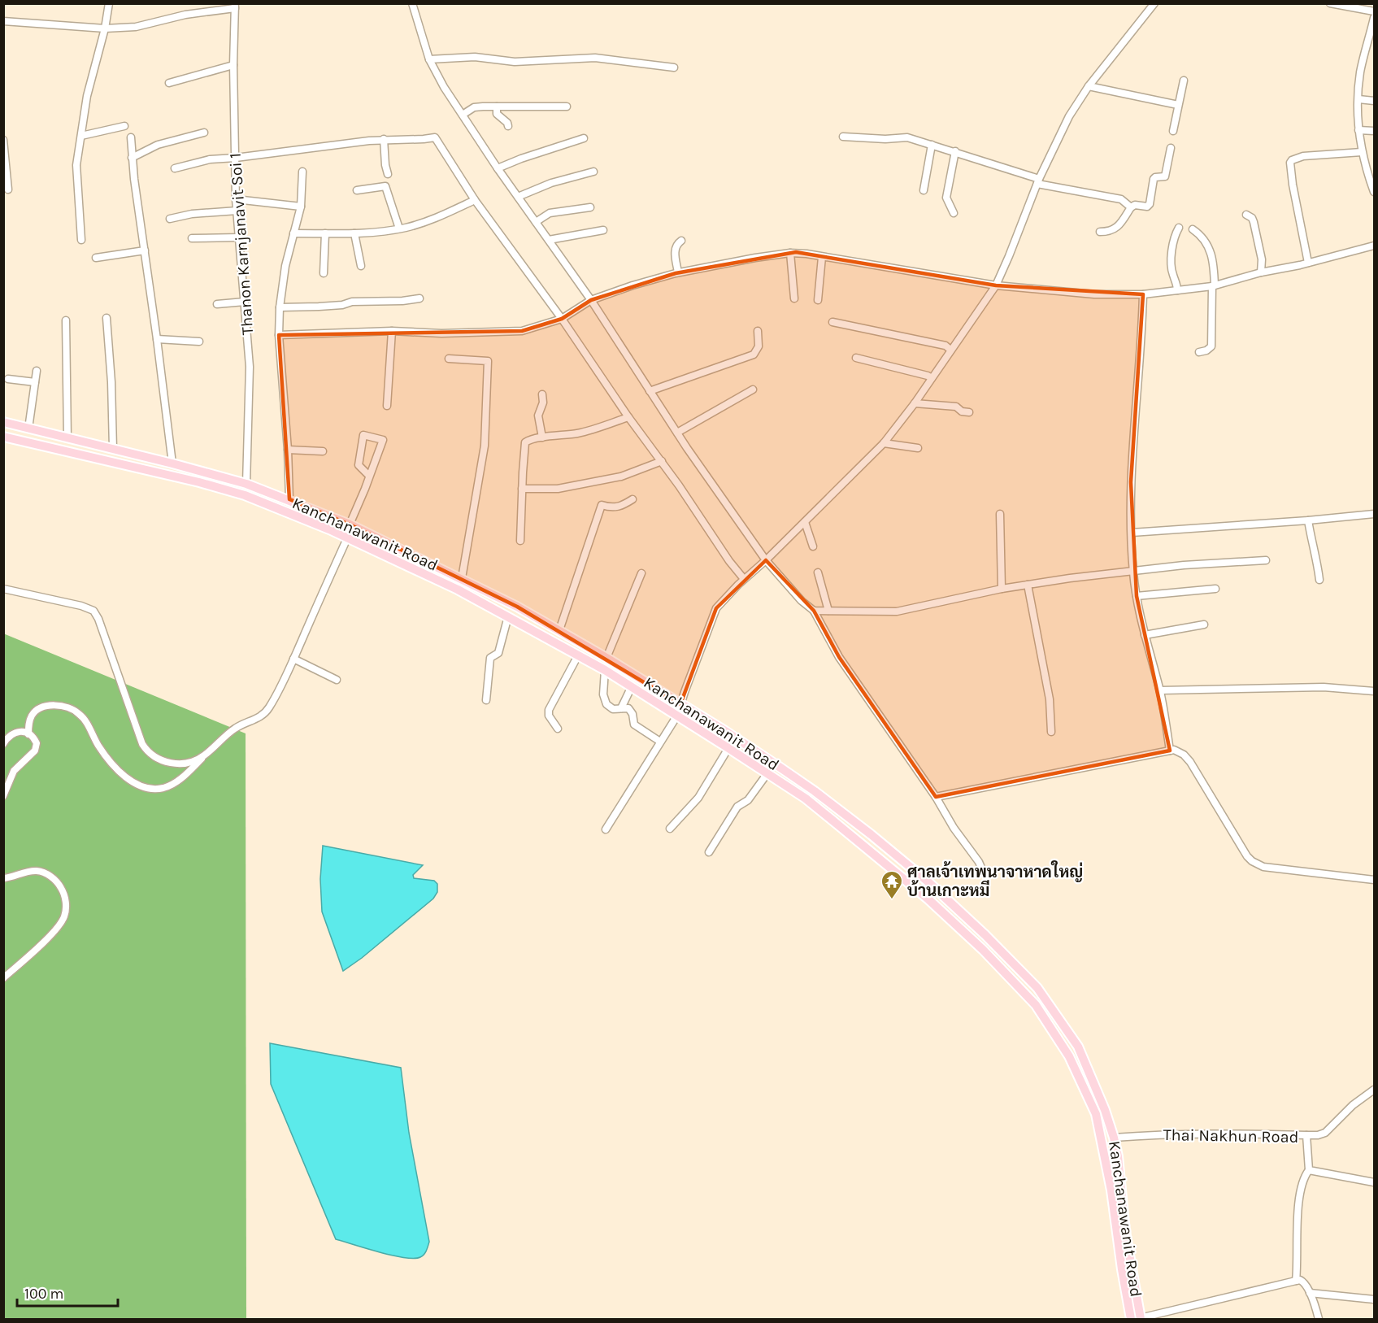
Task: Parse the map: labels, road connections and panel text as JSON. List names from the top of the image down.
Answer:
{
  "streets": {
    "main road": ["Kanchanawanit Road"],
    "street": ["Thanon Karnjanavit Soi 1", "Thai Nakhun Road"]
  },
  "crossings": [
    ["Thanon Karnjanavit Soi 1", "Kanchanawanit Road"],
    ["Kanchanawanit Road", "Thai Nakhun Road"]
  ],
  "places": {
    "temple": ["ศาลเจ้าเทพนาจาหาดใหญ่ บ้านเกาะหมี"]
  },
  "scale_bar": "100 m"
}
